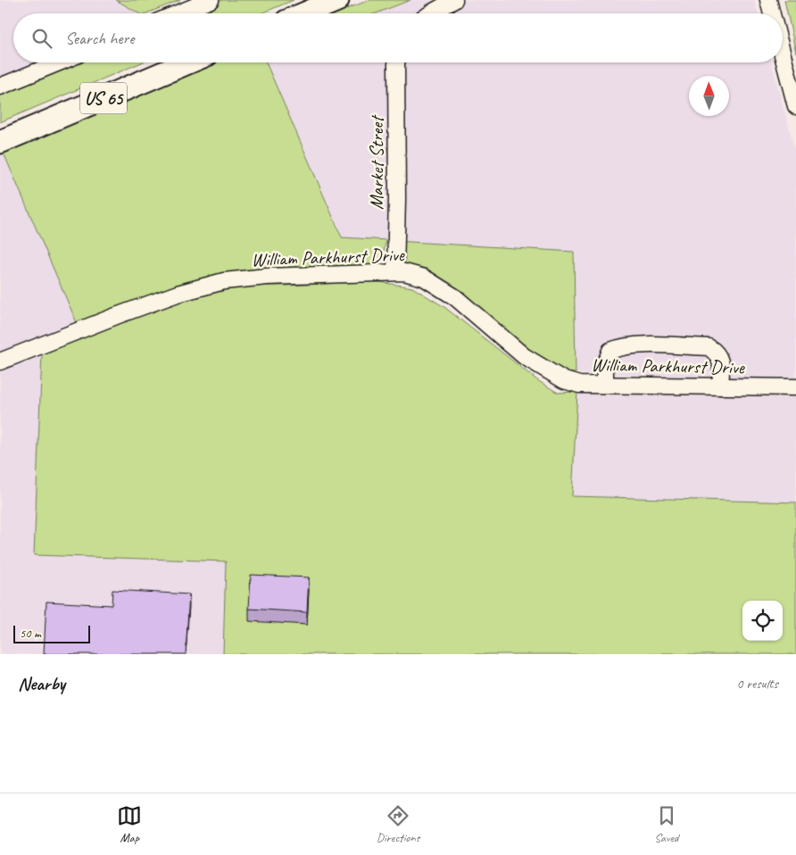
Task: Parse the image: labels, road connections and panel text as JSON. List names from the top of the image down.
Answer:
{
  "streets": {
    "highway": ["US 65"],
    "street": ["Market Street", "William Parkhurst Drive"]
  },
  "crossings": [
    ["Market Street", "William Parkhurst Drive"]
  ],
  "scale_bar": "50 m",
  "north": "top",
  "page": {
    "search": "Search here",
    "scale": "50 m",
    "heading": ["Nearby", "0 results"],
    "nav": ["Map", "Directions", "Saved"]
  }
}
